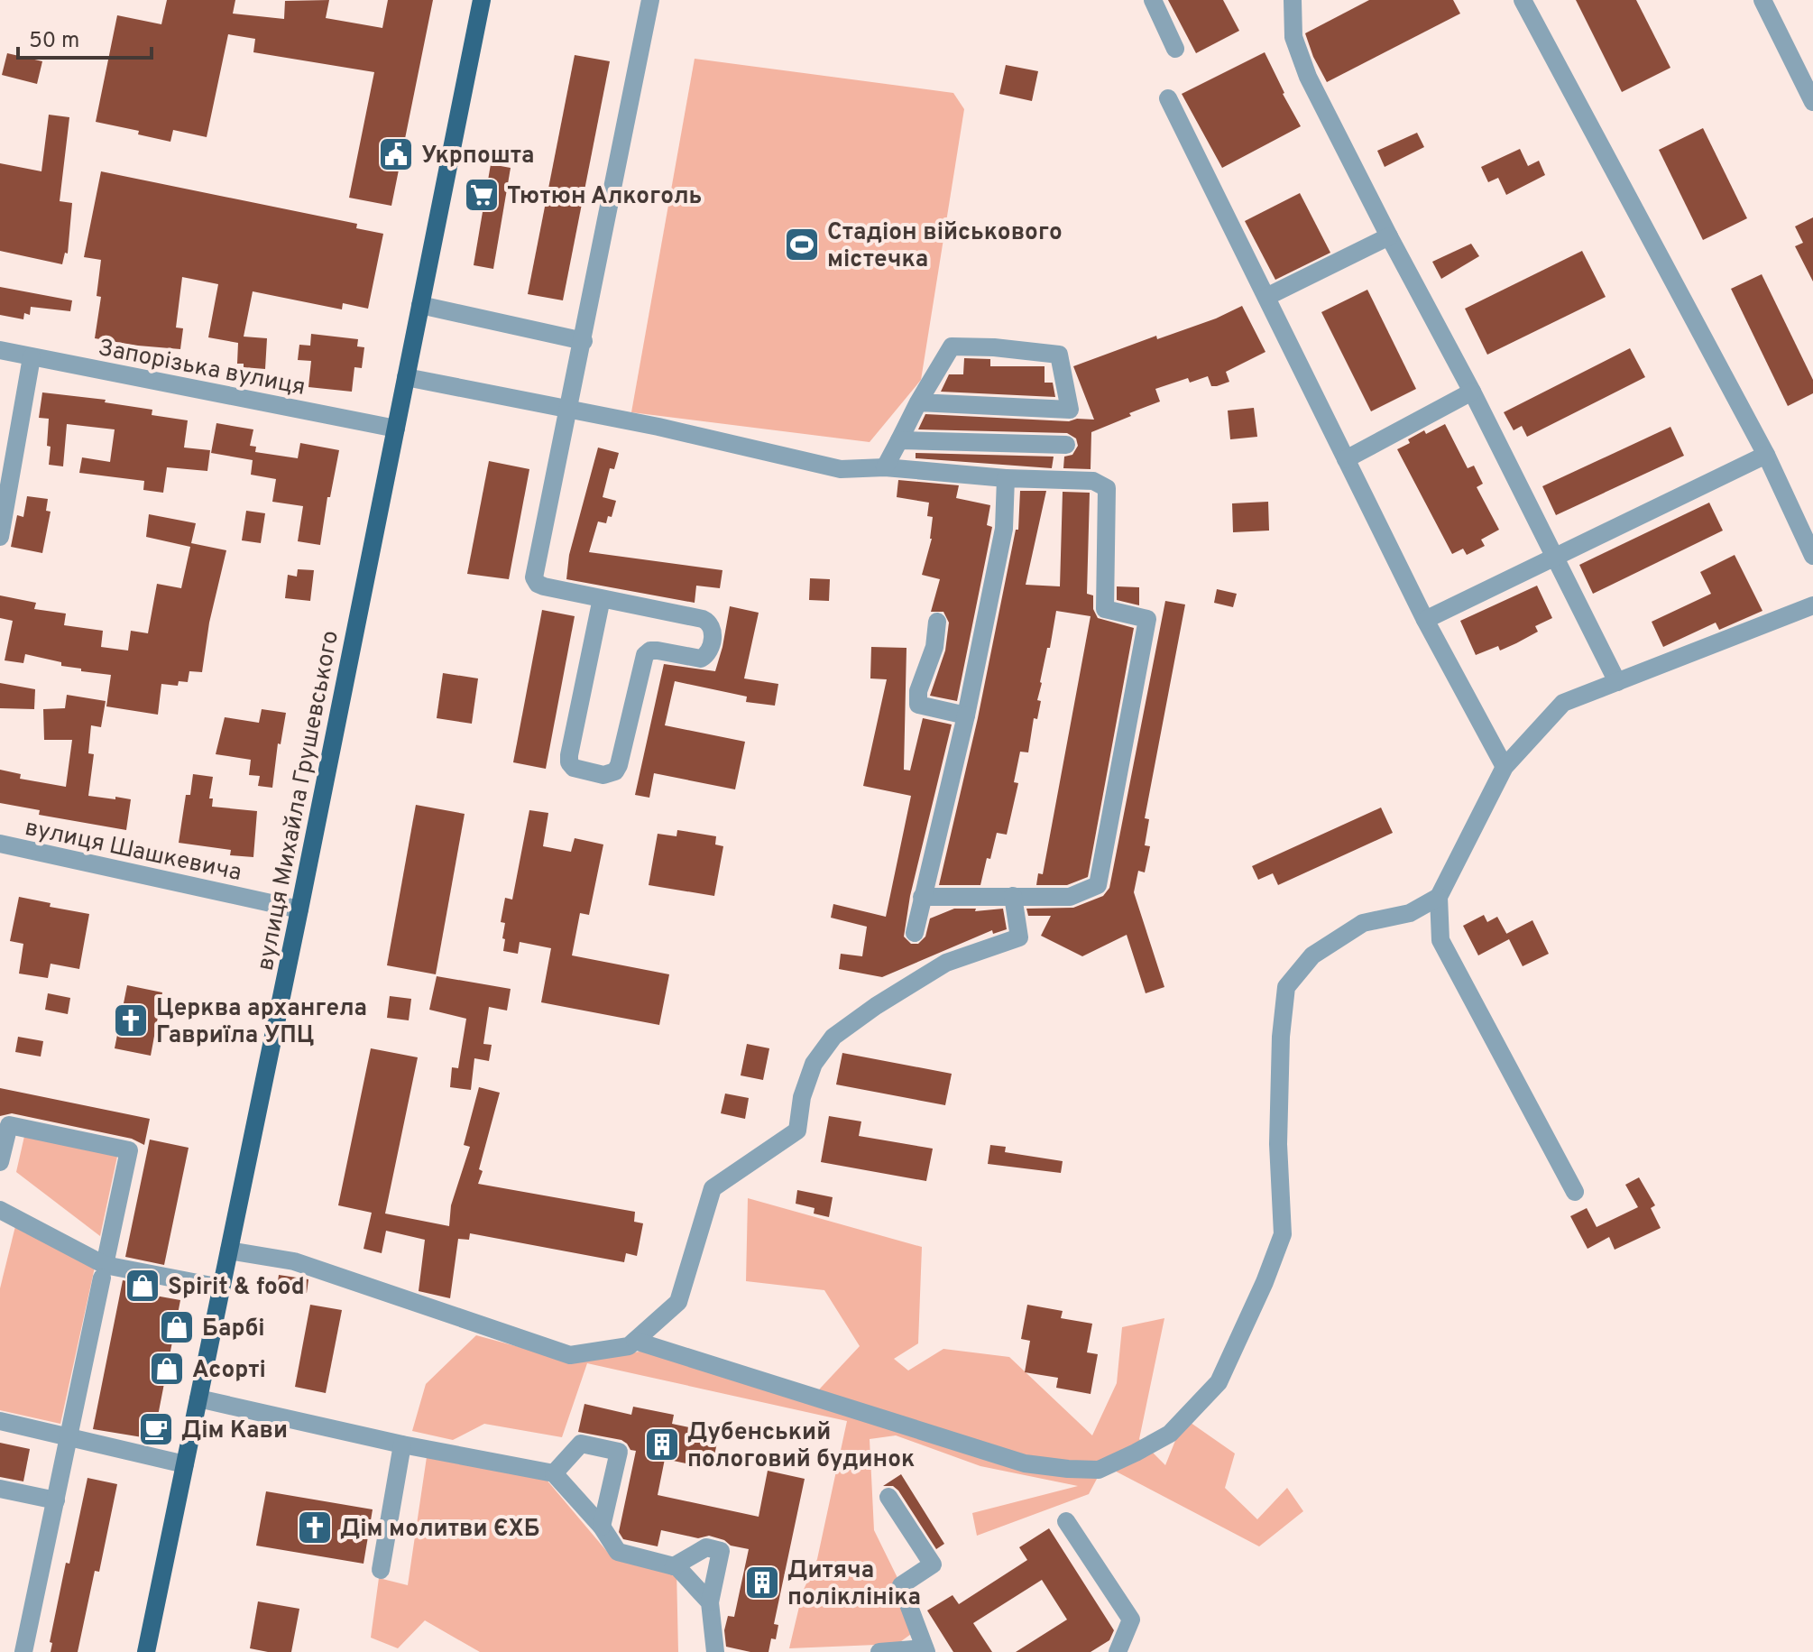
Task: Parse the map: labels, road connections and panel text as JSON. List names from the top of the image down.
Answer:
{
  "streets": {
    "main road": ["вулиця Михайла Грушевського"],
    "street": ["Запорізька вулиця", "вулиця Шашкевича"]
  },
  "crossings": [
    ["Запорізька вулиця", "вулиця Михайла Грушевського"],
    ["вулиця Михайла Грушевського", "вулиця Шашкевича"]
  ],
  "places": {
    "public building": ["Укрпошта"],
    "supermarket": ["Тютюн Алкоголь"],
    "sports": ["Стадіон військового містечка"],
    "church": ["Церква архангела Гавриїла УПЦ", "Дім молитви ЄХБ"],
    "shop": ["Spirit & food", "Барбі", "Асорті"],
    "cafe": ["Дім Кави"],
    "building": ["Дубенський пологовий будинок", "Дитяча поліклініка"]
  },
  "scale_bar": "50 m"
}
